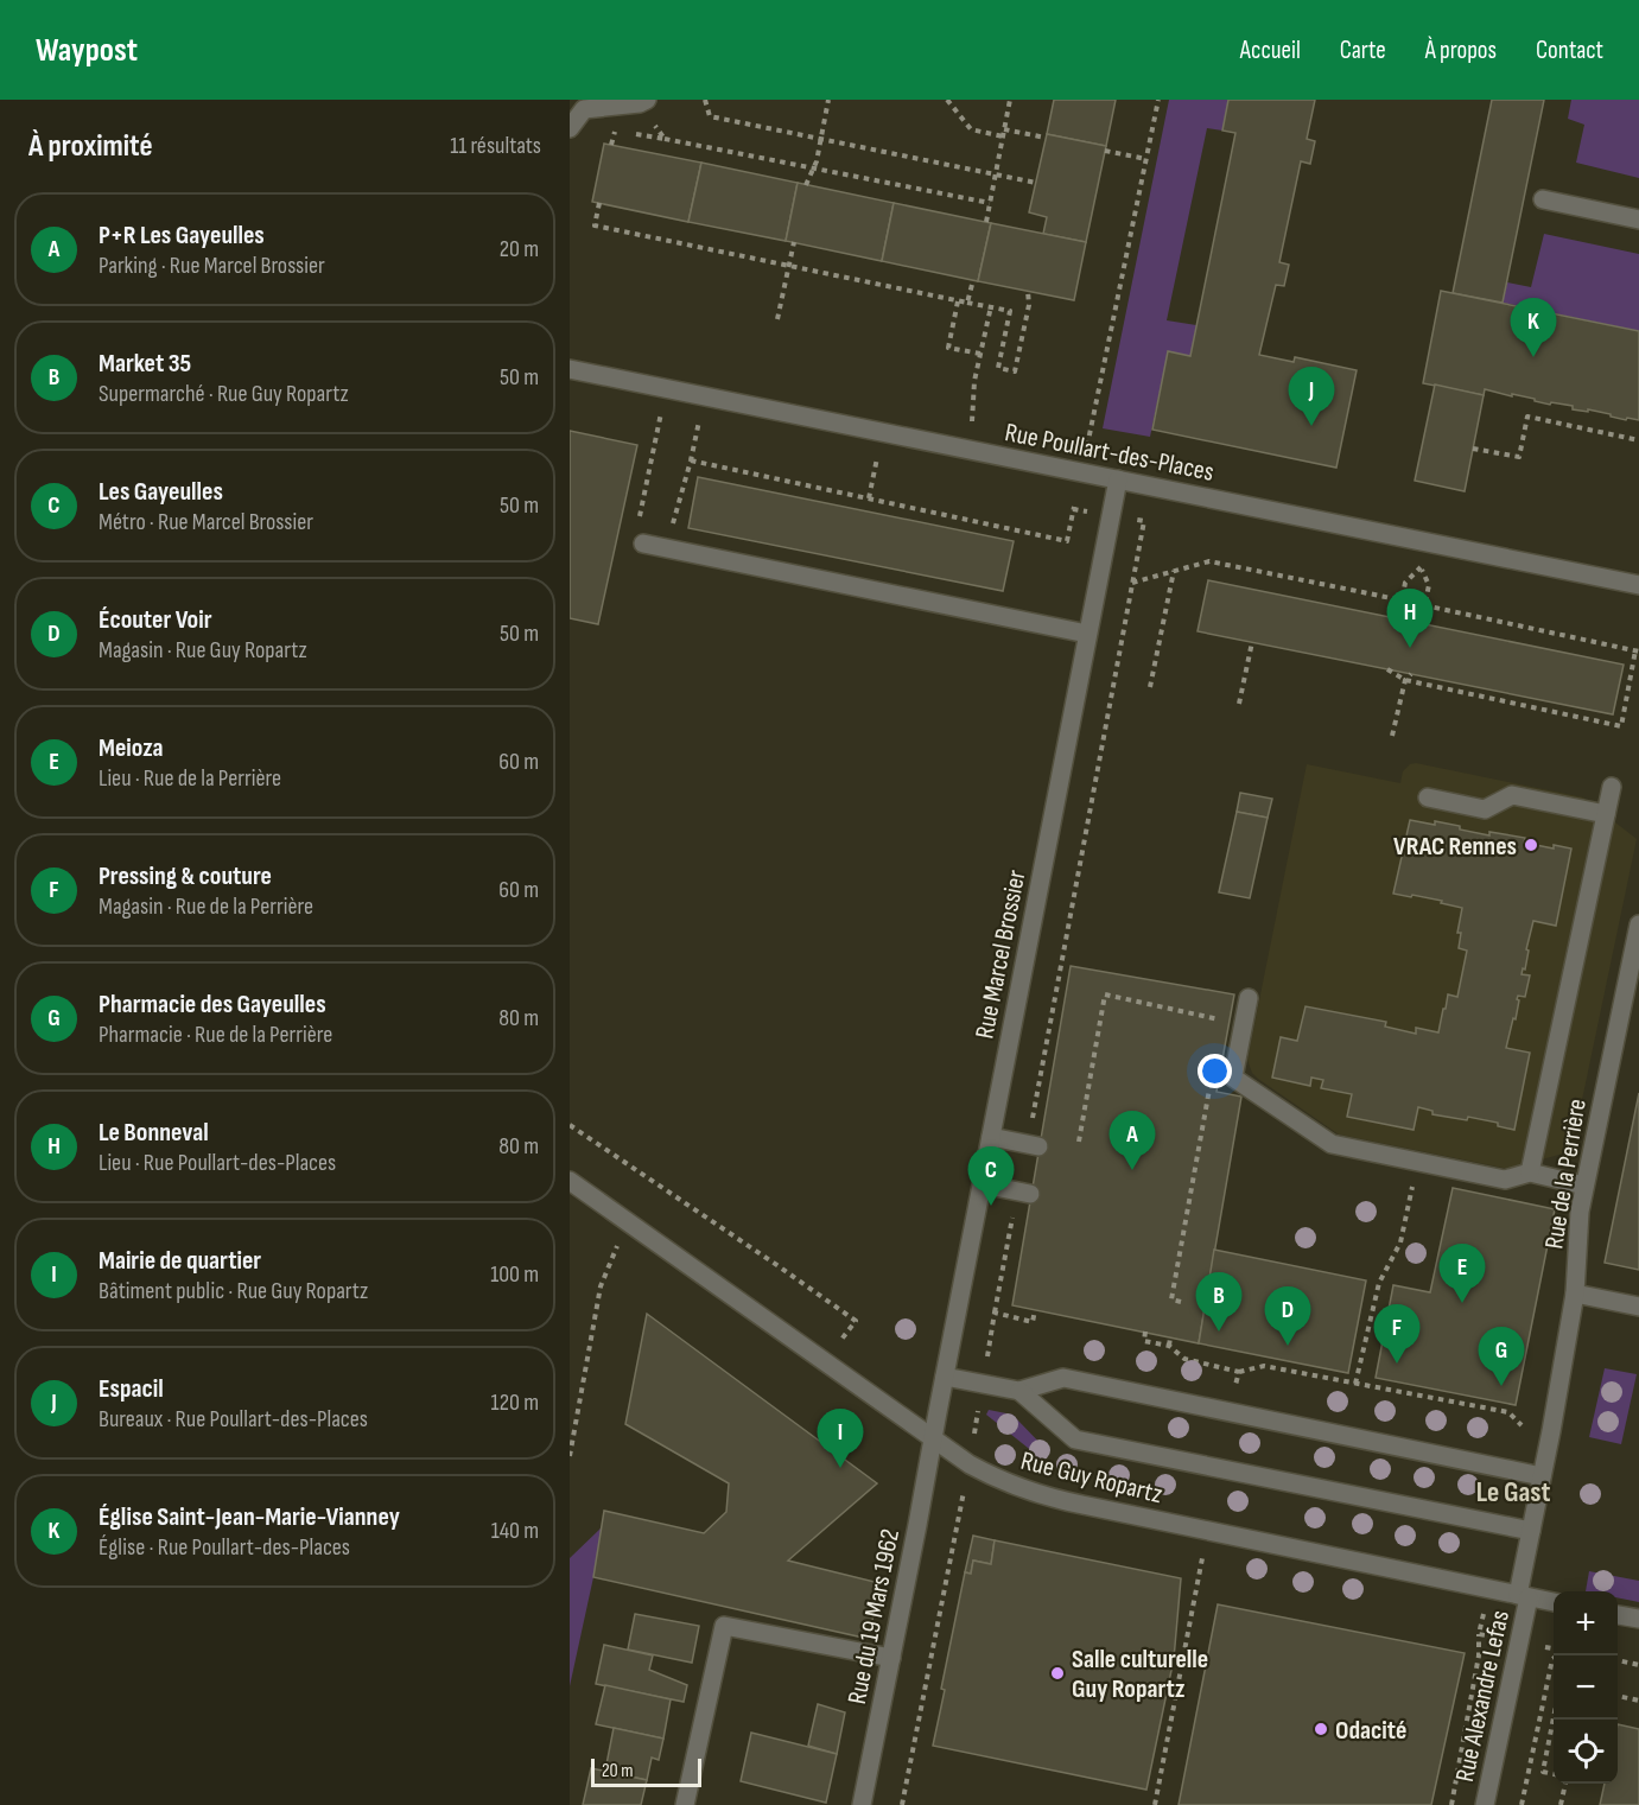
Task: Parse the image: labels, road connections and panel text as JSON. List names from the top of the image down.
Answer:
{
  "streets": {
    "street": [
      "Rue Poullart-des-Places",
      "Rue Marcel Brossier",
      "Rue de la Perrière",
      "Rue Guy Ropartz",
      "Rue du 19 Mars 1962",
      "Rue Alexandre Lefas"
    ]
  },
  "crossings": [
    ["Rue Poullart-des-Places", "Rue Marcel Brossier"],
    ["Rue Marcel Brossier", "Rue Guy Ropartz"],
    ["Rue Marcel Brossier", "Rue du 19 Mars 1962"],
    ["Rue de la Perrière", "Rue Alexandre Lefas"],
    ["Rue Guy Ropartz", "Rue du 19 Mars 1962"],
    ["Rue Guy Ropartz", "Rue Alexandre Lefas"]
  ],
  "districts": ["Le Gast"],
  "places": ["VRAC Rennes", "Salle culturelle Guy Ropartz", "Odacité"],
  "scale_bar": "20 m",
  "page": {
    "header": "Waypost",
    "nav": [
      "Accueil",
      "Carte",
      "À propos",
      "Contact"
    ],
    "heading": ["À proximité", "11 résultats"],
    "list": [
      {
        "mark": "A",
        "name": "P+R Les Gayeulles",
        "note": "Parking · Rue Marcel Brossier",
        "value": "20 m"
      },
      {
        "mark": "B",
        "name": "Market 35",
        "note": "Supermarché · Rue Guy Ropartz",
        "value": "50 m"
      },
      {
        "mark": "C",
        "name": "Les Gayeulles",
        "note": "Métro · Rue Marcel Brossier",
        "value": "50 m"
      },
      {
        "mark": "D",
        "name": "Écouter Voir",
        "note": "Magasin · Rue Guy Ropartz",
        "value": "50 m"
      },
      {
        "mark": "E",
        "name": "Meioza",
        "note": "Lieu · Rue de la Perrière",
        "value": "60 m"
      },
      {
        "mark": "F",
        "name": "Pressing & couture",
        "note": "Magasin · Rue de la Perrière",
        "value": "60 m"
      },
      {
        "mark": "G",
        "name": "Pharmacie des Gayeulles",
        "note": "Pharmacie · Rue de la Perrière",
        "value": "80 m"
      },
      {
        "mark": "H",
        "name": "Le Bonneval",
        "note": "Lieu · Rue Poullart-des-Places",
        "value": "80 m"
      },
      {
        "mark": "I",
        "name": "Mairie de quartier",
        "note": "Bâtiment public · Rue Guy Ropartz",
        "value": "100 m"
      },
      {
        "mark": "J",
        "name": "Espacil",
        "note": "Bureaux · Rue Poullart-des-Places",
        "value": "120 m"
      },
      {
        "mark": "K",
        "name": "Église Saint-Jean-Marie-Vianney",
        "note": "Église · Rue Poullart-des-Places",
        "value": "140 m"
      }
    ],
    "pins": [
      "K",
      "J",
      "H",
      "A",
      "C",
      "E",
      "B",
      "D",
      "F",
      "G",
      "I"
    ],
    "map_buttons": ["+", "−"],
    "scale": "20 m"
  }
}
